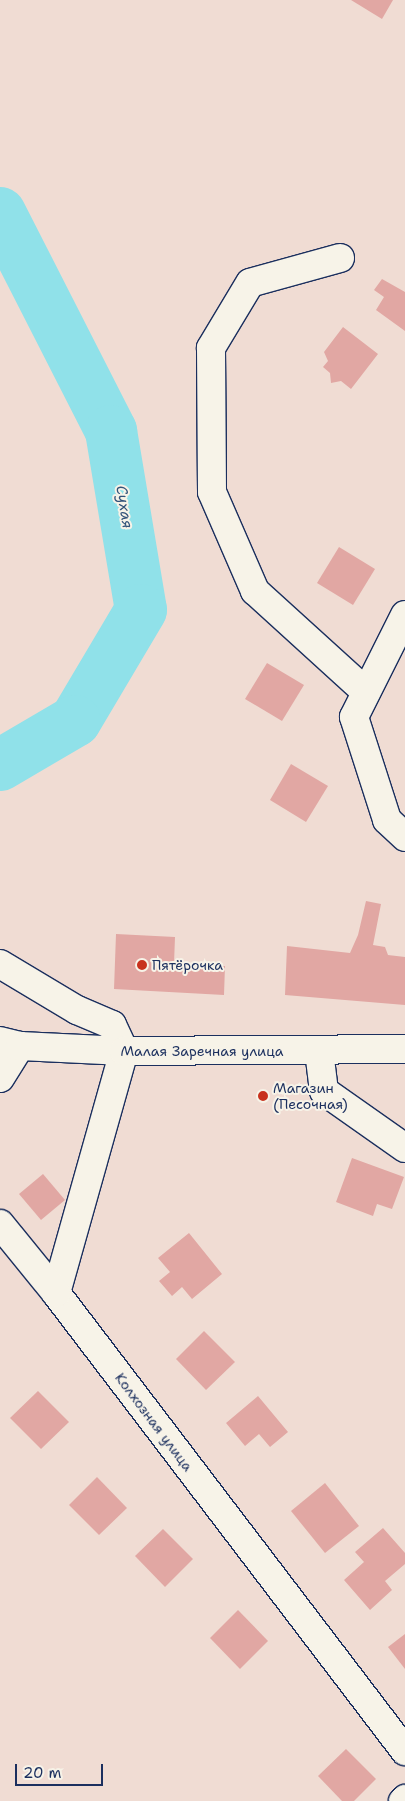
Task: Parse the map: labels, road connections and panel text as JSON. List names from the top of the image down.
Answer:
{
  "streets": {
    "street": ["Малая Заречная улица", "Колхозная улица"]
  },
  "water": ["Сухая"],
  "places": ["Пятёрочка", "Магазин (Песочная)"],
  "scale_bar": "20 m"
}
